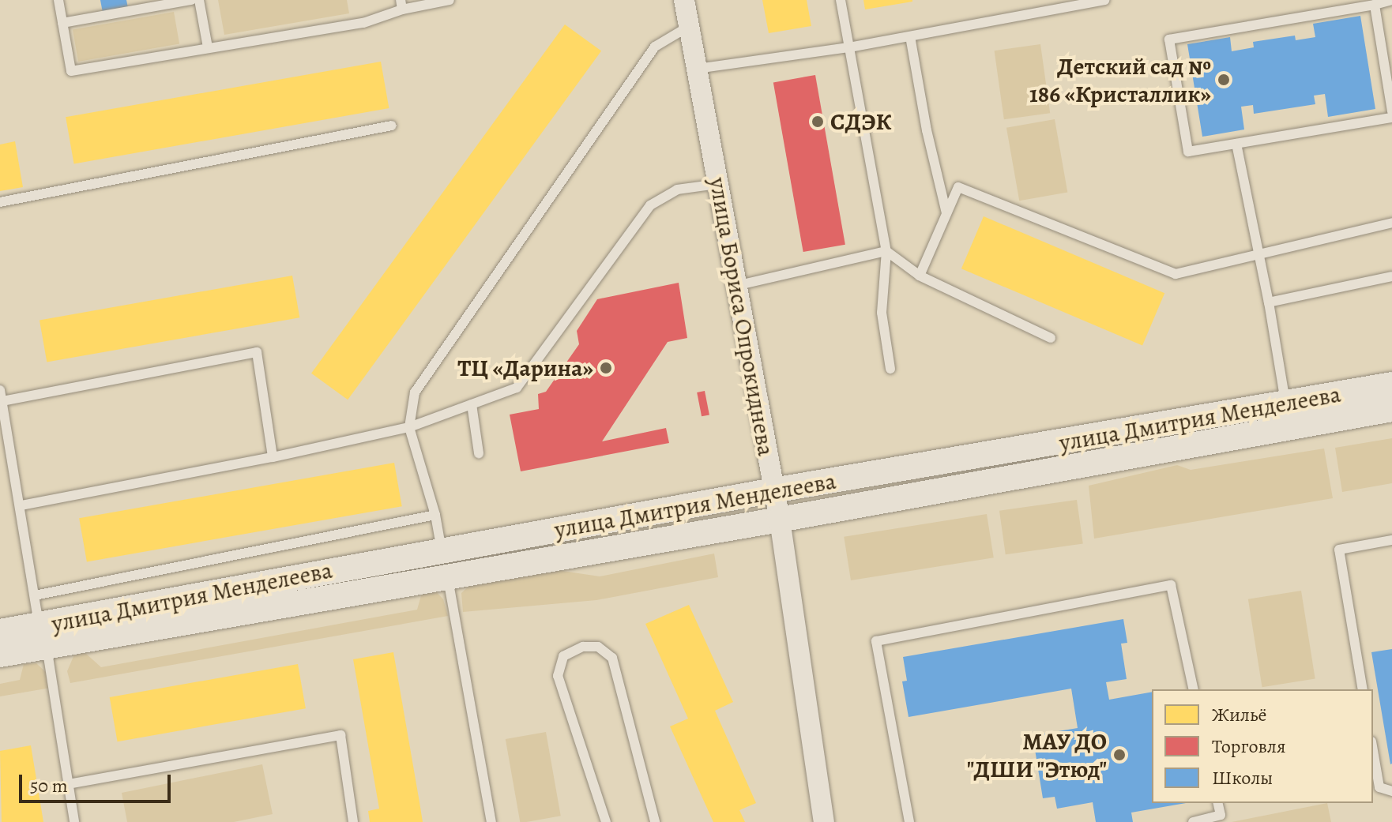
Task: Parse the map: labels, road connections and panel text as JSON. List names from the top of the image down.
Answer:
{
  "streets": {
    "street": ["улица Бориса Опрокиднева", "улица Дмитрия Менделеева"]
  },
  "crossings": [
    ["улица Бориса Опрокиднева", "улица Дмитрия Менделеева"]
  ],
  "places": [
    "Детский сад № 186 «Кристаллик»",
    "СДЭК",
    "ТЦ «Дарина»",
    "МАУ ДО \"ДШИ \"Этюд\""
  ],
  "legend": ["Жильё", "Торговля", "Школы"],
  "scale_bar": "50 m"
}
